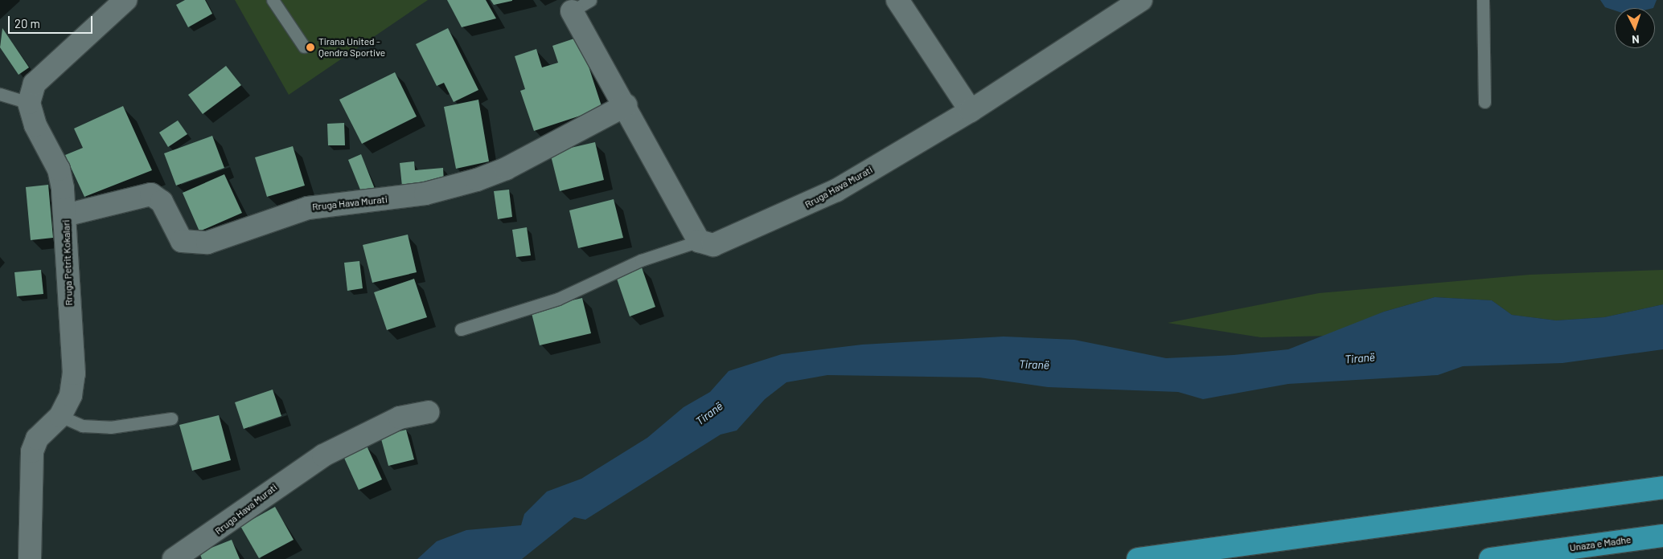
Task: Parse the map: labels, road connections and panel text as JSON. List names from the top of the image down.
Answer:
{
  "streets": {
    "highway": ["Unaza e Madhe"],
    "street": ["Rruga Hava Murati", "Rruga Petrit Kokalari"]
  },
  "crossings": [
    ["Rruga Hava Murati", "Rruga Petrit Kokalari"]
  ],
  "water": ["Tiranë"],
  "places": ["Tirana United - Qendra Sportive"],
  "scale_bar": "20 m",
  "north": "bottom"
}
